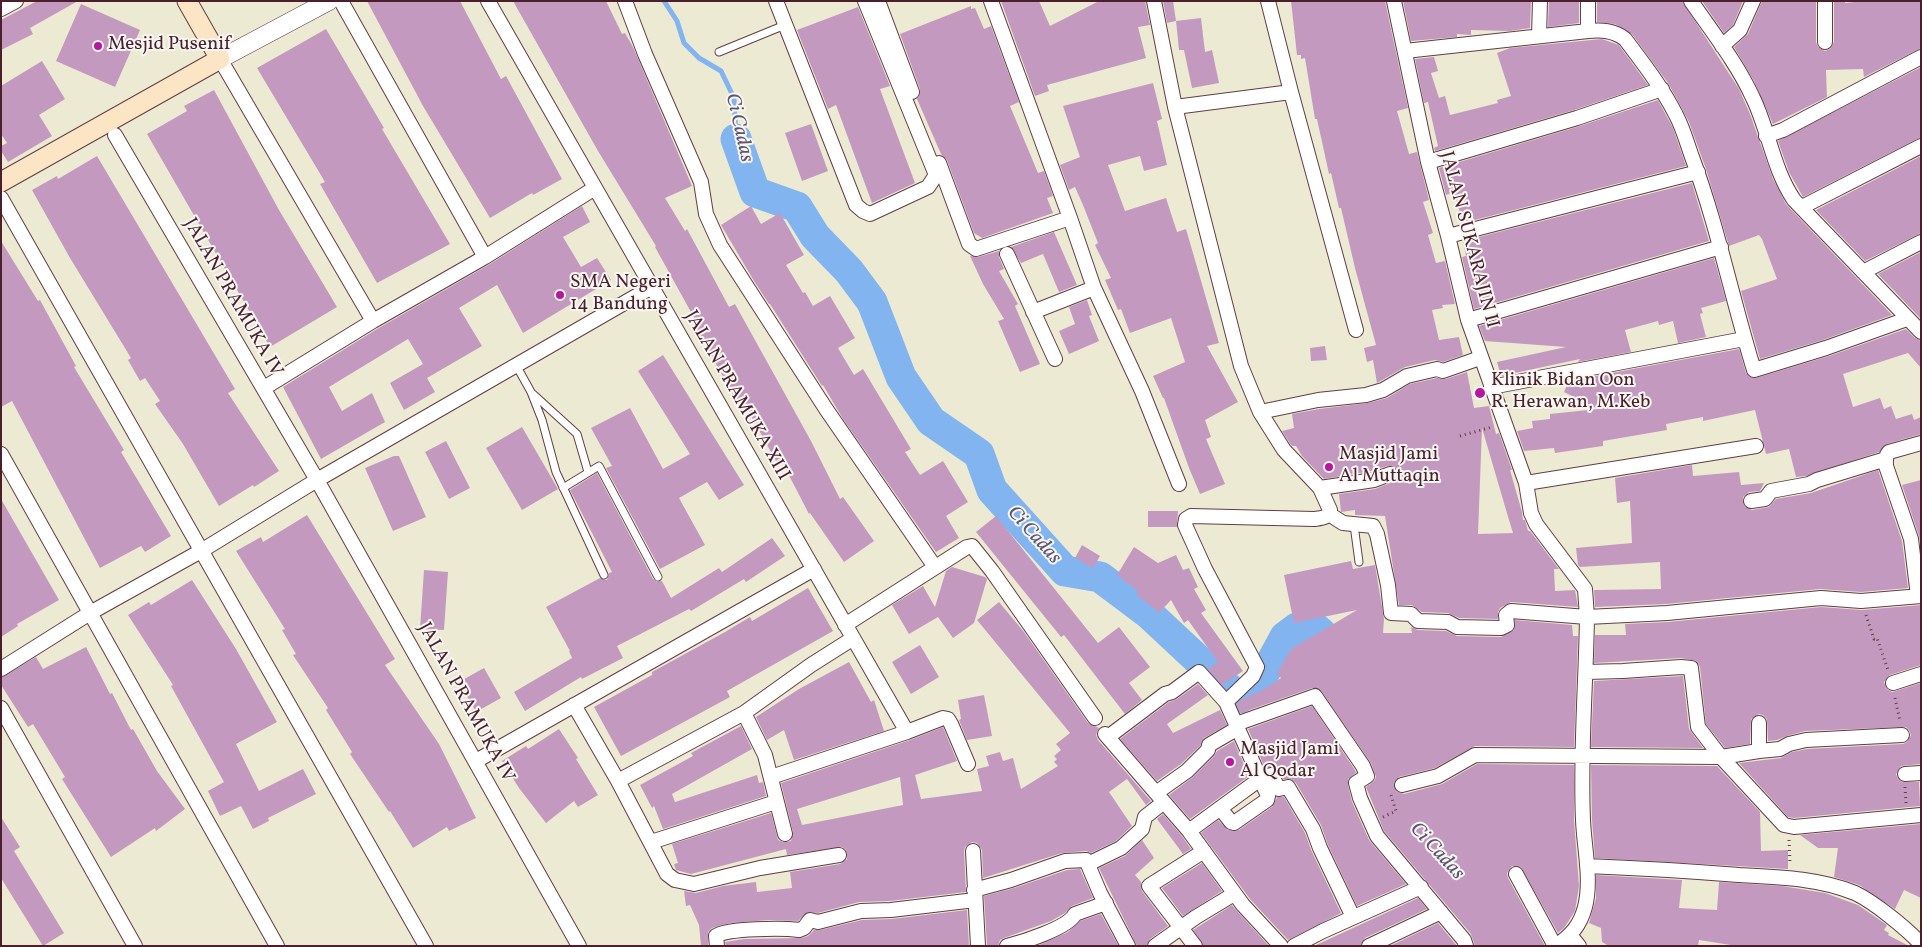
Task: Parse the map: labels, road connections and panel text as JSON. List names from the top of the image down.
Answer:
{
  "streets": {
    "street": ["JALAN SUKARAJIN II", "JALAN PRAMUKA IV", "JALAN PRAMUKA XIII"]
  },
  "water": ["Ci Cadas"],
  "places": [
    "Mesjid Pusenif",
    "SMA Negeri 14 Bandung",
    "Klinik Bidan Oon R. Herawan, M.Keb",
    "Masjid Jami Al Muttaqin",
    "Masjid Jami Al Qodar"
  ]
}
